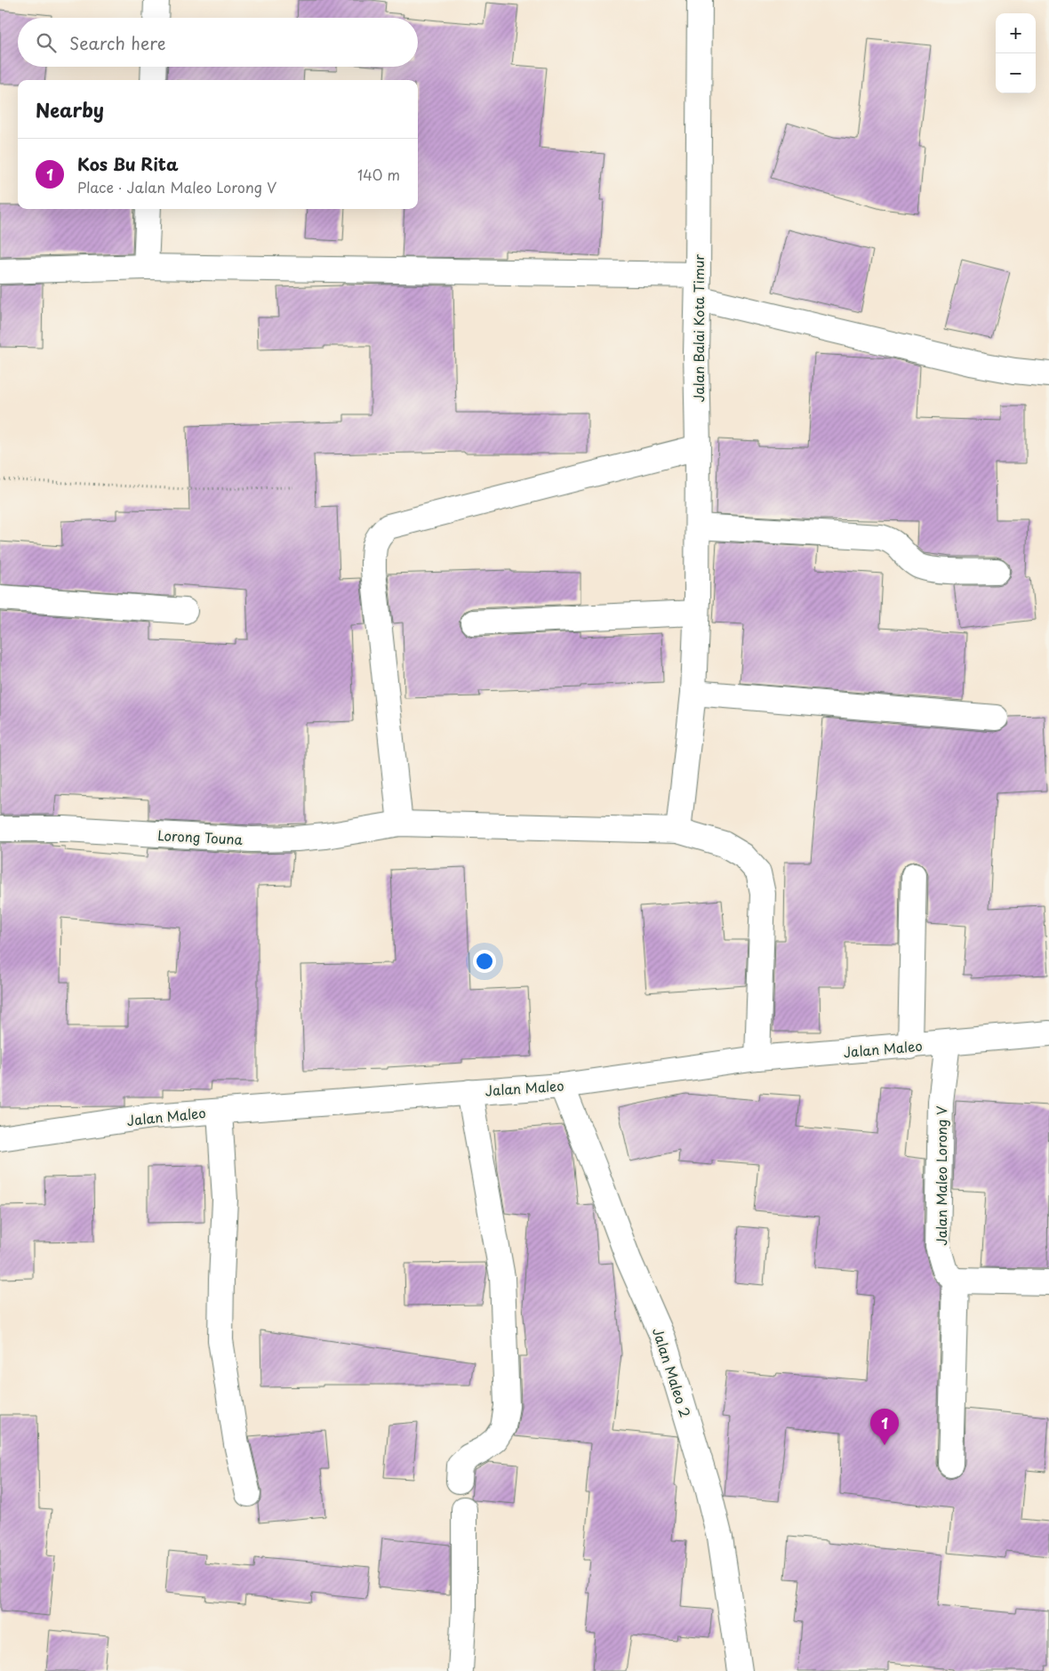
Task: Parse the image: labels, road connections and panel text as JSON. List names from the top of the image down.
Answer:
{
  "streets": {
    "street": [
      "Jalan Balai Kota Timur",
      "Lorong Touna",
      "Jalan Maleo",
      "Jalan Maleo Lorong V",
      "Jalan Maleo 2"
    ]
  },
  "crossings": [
    ["Jalan Balai Kota Timur", "Lorong Touna"],
    ["Lorong Touna", "Jalan Maleo"],
    ["Jalan Maleo", "Jalan Maleo Lorong V"],
    ["Jalan Maleo", "Jalan Maleo 2"]
  ],
  "page": {
    "map_buttons": ["+", "−"],
    "search": "Search here",
    "heading": "Nearby",
    "list": [
      {
        "mark": "1",
        "name": "Kos Bu Rita",
        "note": "Place · Jalan Maleo Lorong V",
        "value": "140 m"
      }
    ],
    "pins": "1"
  }
}
